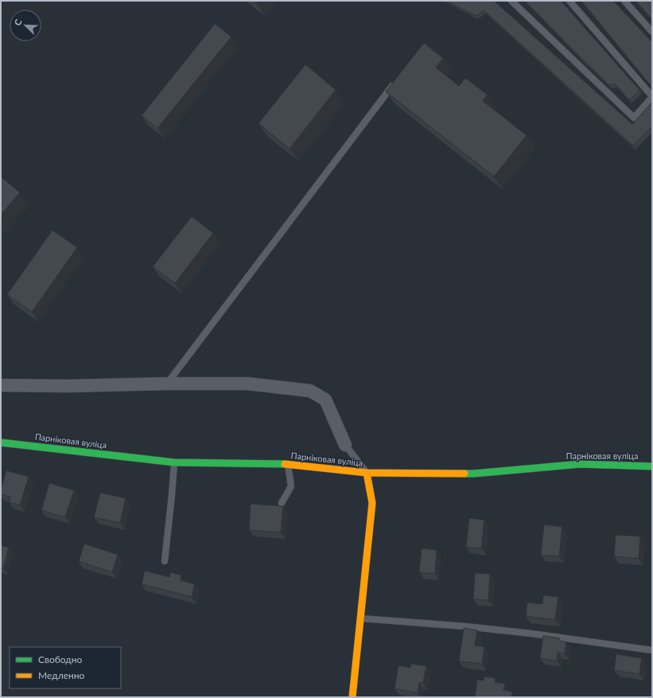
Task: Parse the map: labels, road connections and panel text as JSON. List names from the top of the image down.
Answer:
{
  "streets": {
    "street": ["Парніковая вуліца"]
  },
  "legend": ["Свободно", "Медленно"],
  "north": "top left"
}
